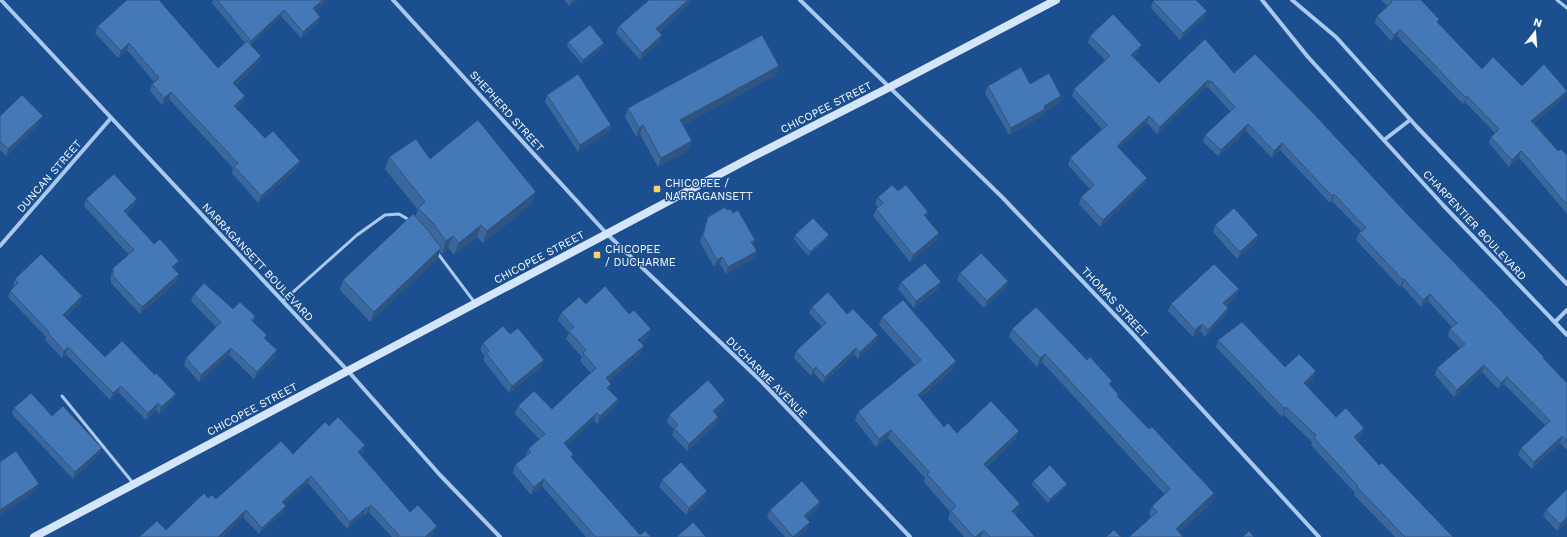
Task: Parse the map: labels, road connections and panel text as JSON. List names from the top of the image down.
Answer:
{
  "streets": {
    "main road": ["CHICOPEE STREET"],
    "street": [
      "SHEPHERD STREET",
      "DUNCAN STREET",
      "CHARPENTIER BOULEVARD",
      "NARRAGANSETT BOULEVARD",
      "THOMAS STREET",
      "DUCHARME AVENUE"
    ]
  },
  "crossings": [
    ["CHICOPEE STREET", "SHEPHERD STREET"],
    ["CHICOPEE STREET", "NARRAGANSETT BOULEVARD"],
    ["CHICOPEE STREET", "THOMAS STREET"],
    ["CHICOPEE STREET", "DUCHARME AVENUE"],
    ["SHEPHERD STREET", "DUCHARME AVENUE"],
    ["DUNCAN STREET", "NARRAGANSETT BOULEVARD"]
  ],
  "places": {
    "transit": ["CHICOPEE / NARRAGANSETT", "CHICOPEE / DUCHARME"]
  },
  "north": "top"
}
